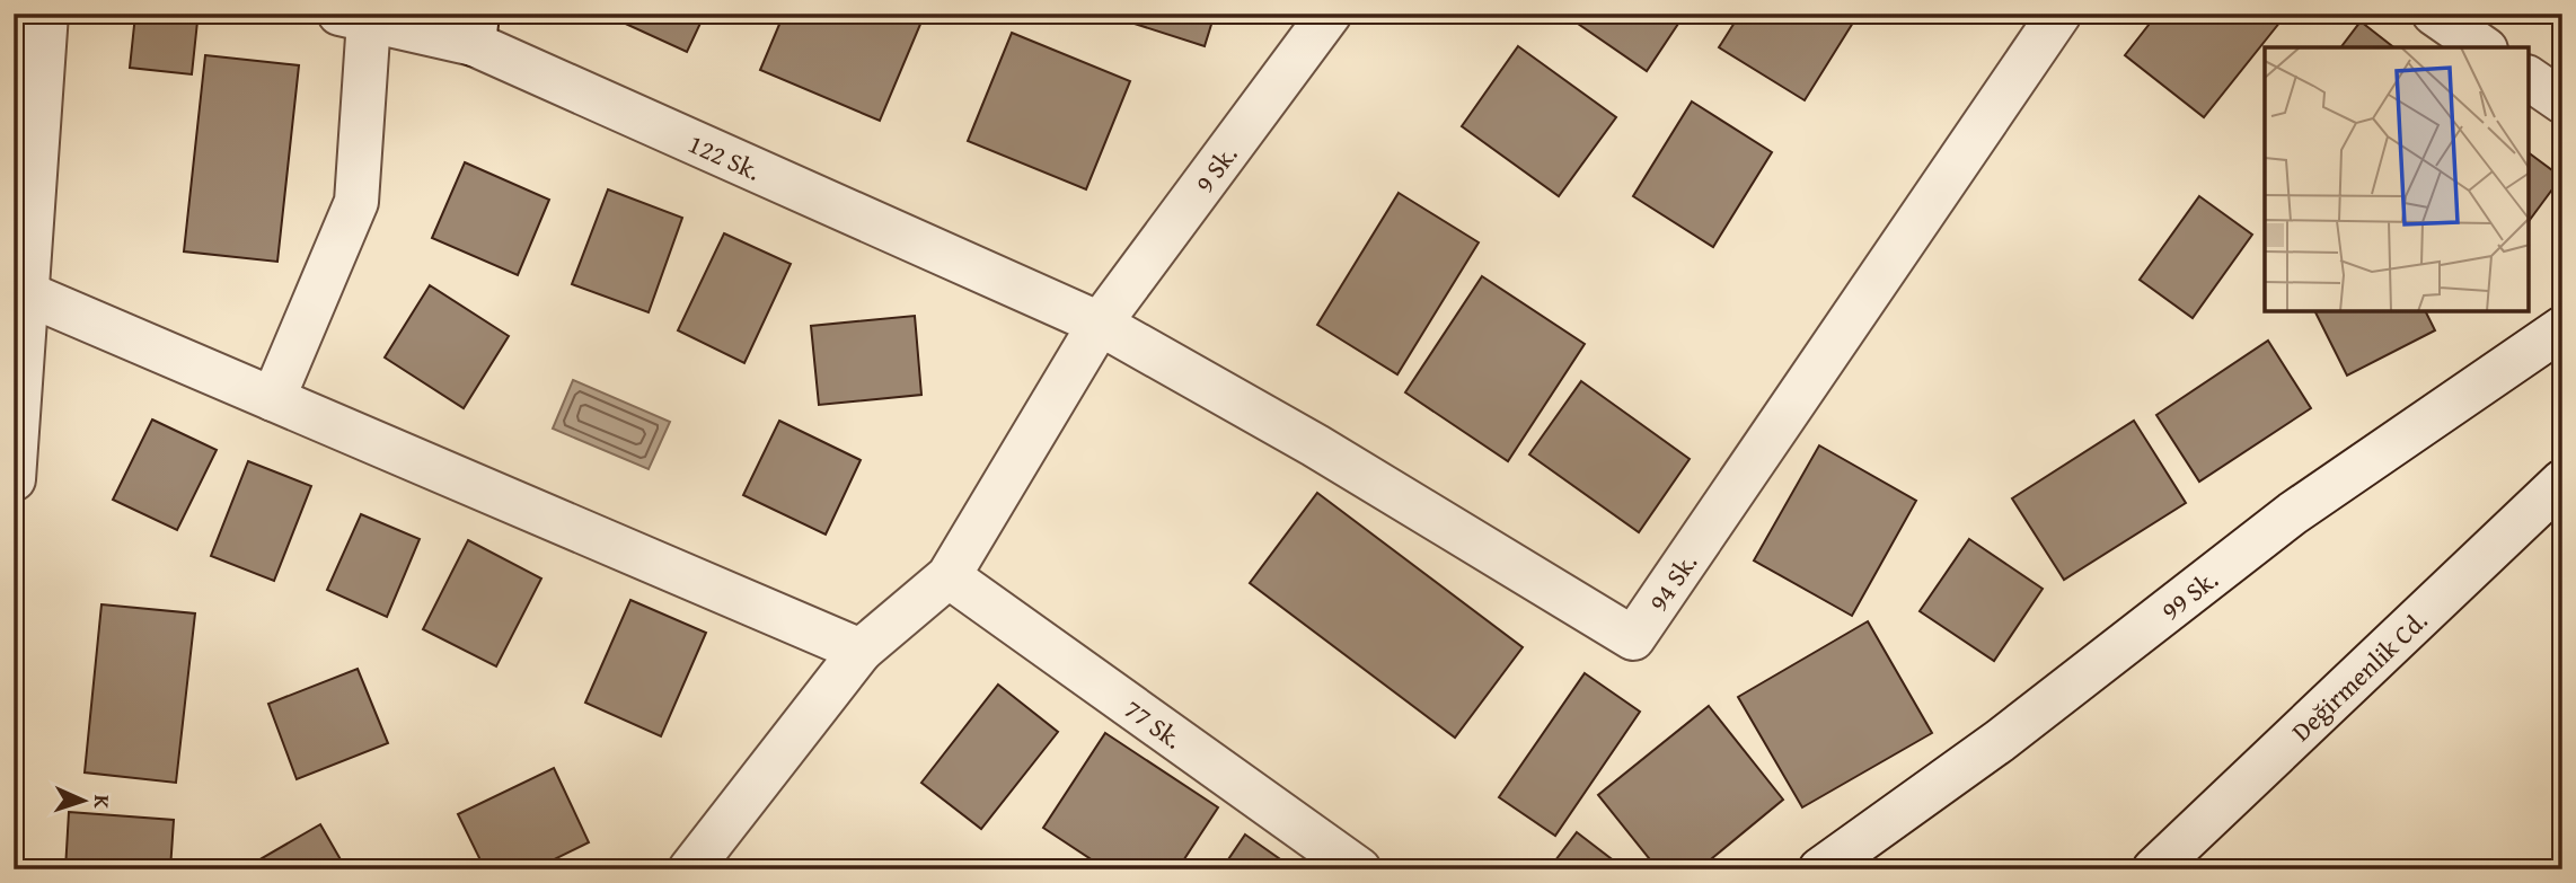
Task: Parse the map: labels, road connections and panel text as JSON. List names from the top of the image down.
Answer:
{
  "streets": {
    "street": [
      "122 Sk.",
      "9 Sk.",
      "94 Sk.",
      "99 Sk.",
      "Değirmenlik Cd.",
      "77 Sk."
    ]
  },
  "crossings": [
    ["122 Sk.", "9 Sk."],
    ["122 Sk.", "94 Sk."],
    ["9 Sk.", "94 Sk."],
    ["9 Sk.", "77 Sk."]
  ],
  "north": "right"
}
